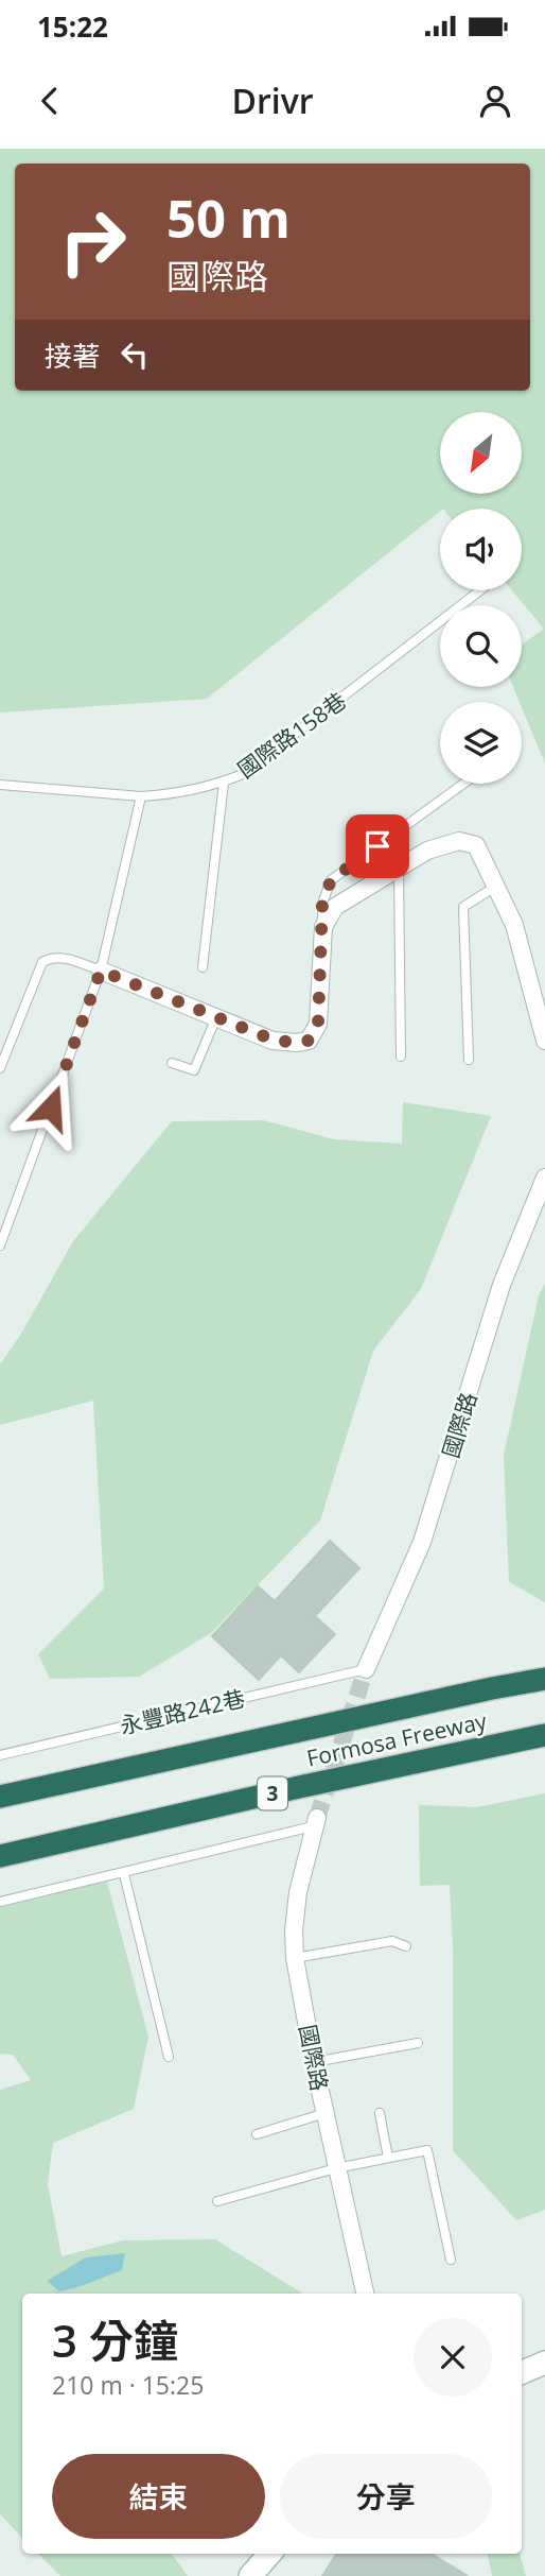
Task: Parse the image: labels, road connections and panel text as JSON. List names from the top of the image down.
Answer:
{
  "streets": {
    "highway": ["Formosa Freeway", "3"],
    "street": ["國際路"],
    "lane": ["國際路158巷", "永豐路242巷"]
  },
  "crossings": [
    ["國際路", "永豐路242巷"]
  ],
  "north": "bottom left",
  "page": {
    "status": "15:22",
    "header": "Drivr",
    "turn": ["50 m", "國際路"],
    "then": "接著",
    "heading": ["3 分鐘", "210 m · 15:25"],
    "buttons": ["結束", "分享"]
  }
}
